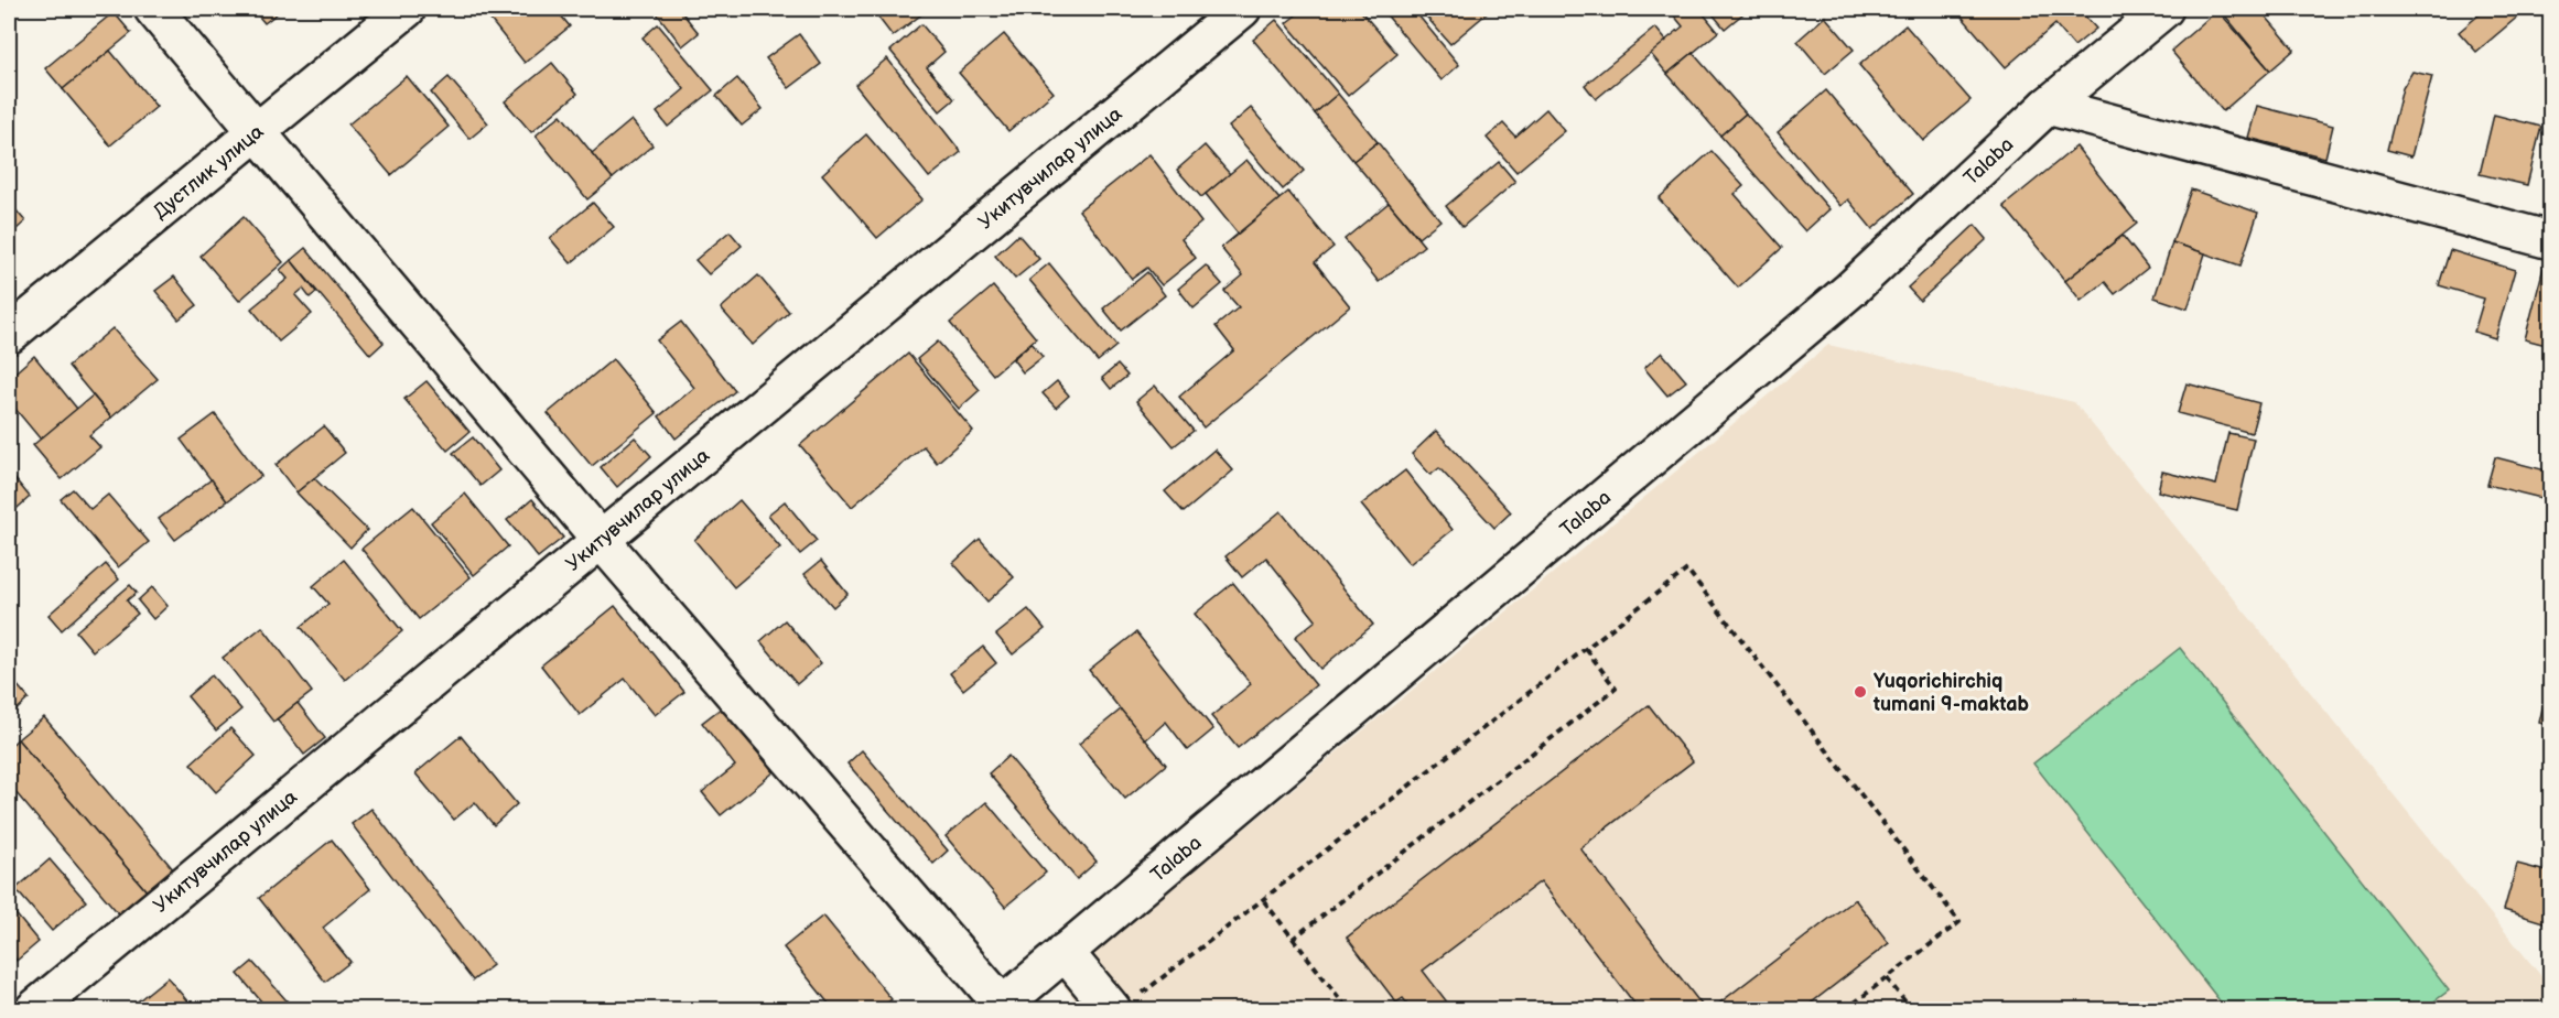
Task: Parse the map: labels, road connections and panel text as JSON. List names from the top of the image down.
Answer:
{
  "streets": {
    "street": ["Talaba", "Укитувчилар улица", "Дустлик улица"]
  },
  "places": ["Yuqorichirchiq tumani 9-maktab"]
}
